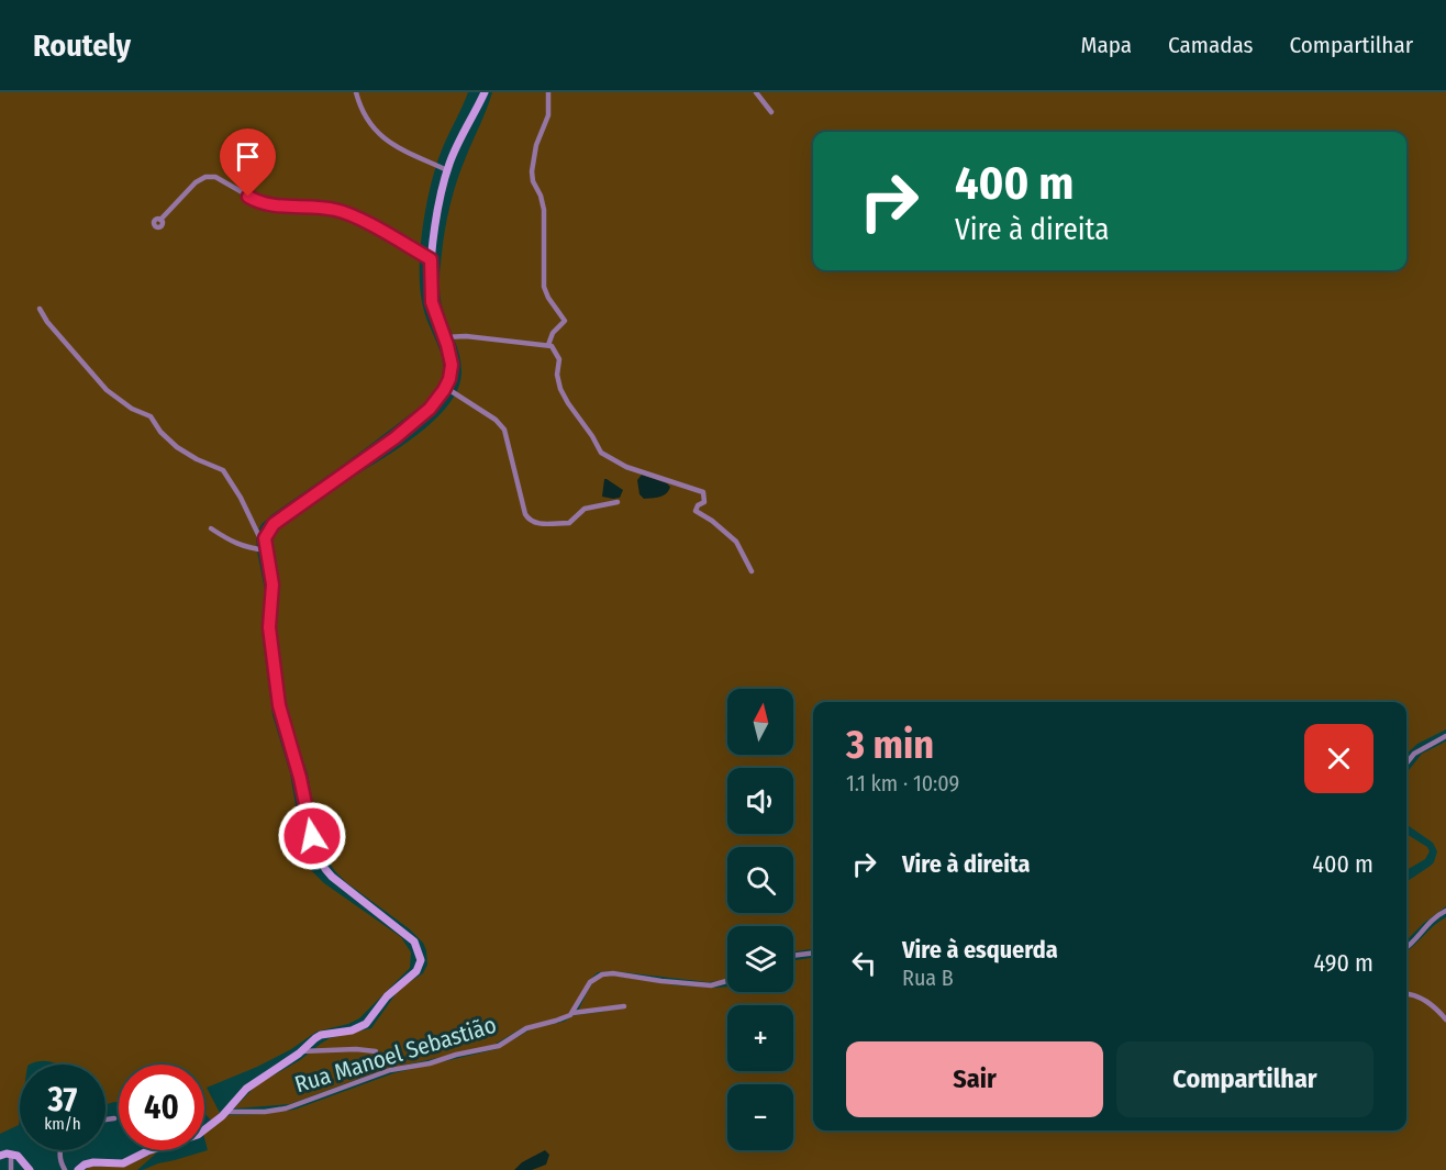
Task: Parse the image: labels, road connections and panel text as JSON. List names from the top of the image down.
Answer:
{
  "streets": {
    "street": ["Rua Manoel Sebastião"]
  },
  "north": "top",
  "page": {
    "header": "Routely",
    "nav": ["Mapa", "Camadas", "Compartilhar"],
    "turn": ["400 m", "Vire à direita"],
    "map_buttons": ["+", "−"],
    "heading": ["3 min", "1.1 km · 10:09"],
    "list": [
      {
        "name": "Vire à direita",
        "value": "400 m"
      },
      {
        "name": "Vire à esquerda",
        "note": "Rua B",
        "value": "490 m"
      }
    ],
    "buttons": ["Sair", "Compartilhar"],
    "speed": "37 km/h",
    "limit": "40"
  }
}
